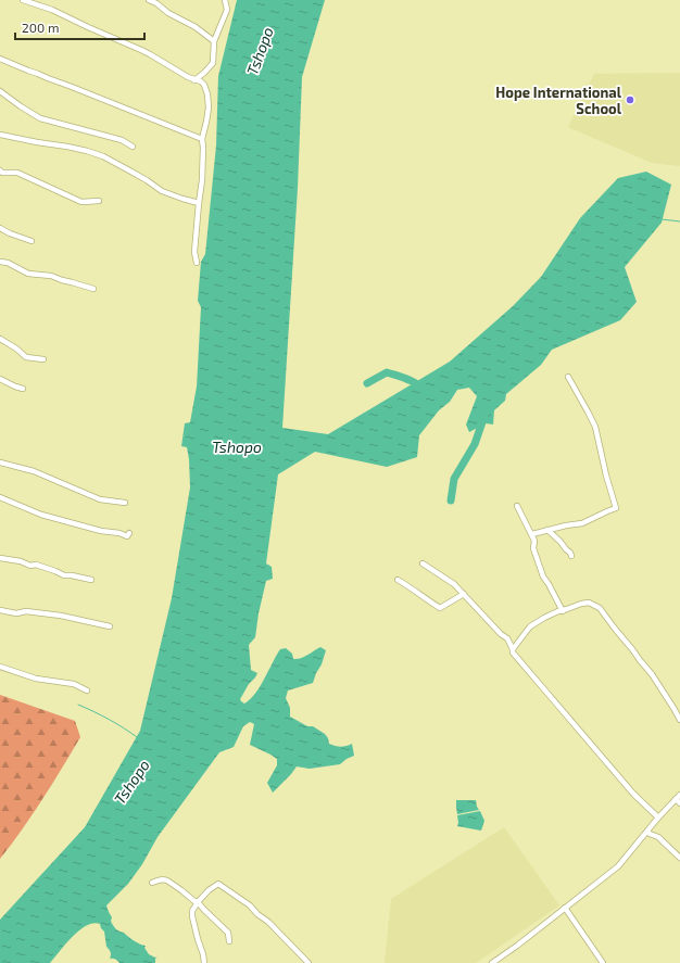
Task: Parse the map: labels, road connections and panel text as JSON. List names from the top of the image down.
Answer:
{
  "water": ["Tshopo"],
  "places": ["Hope International School"],
  "scale_bar": "200 m"
}
